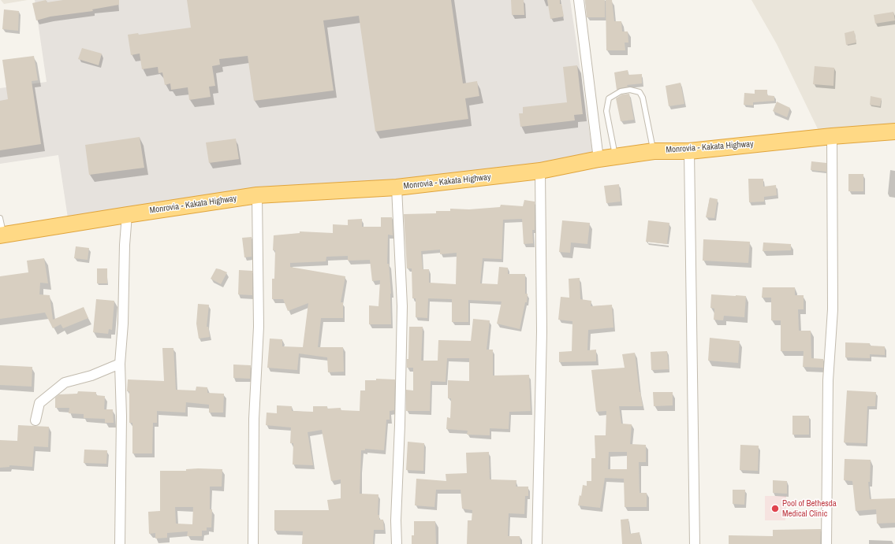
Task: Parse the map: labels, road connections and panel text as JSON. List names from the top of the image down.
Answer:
{
  "streets": {
    "highway": ["Monrovia - Kakata Highway"]
  },
  "places": ["Pool of Bethesda Medical Clinic"]
}
